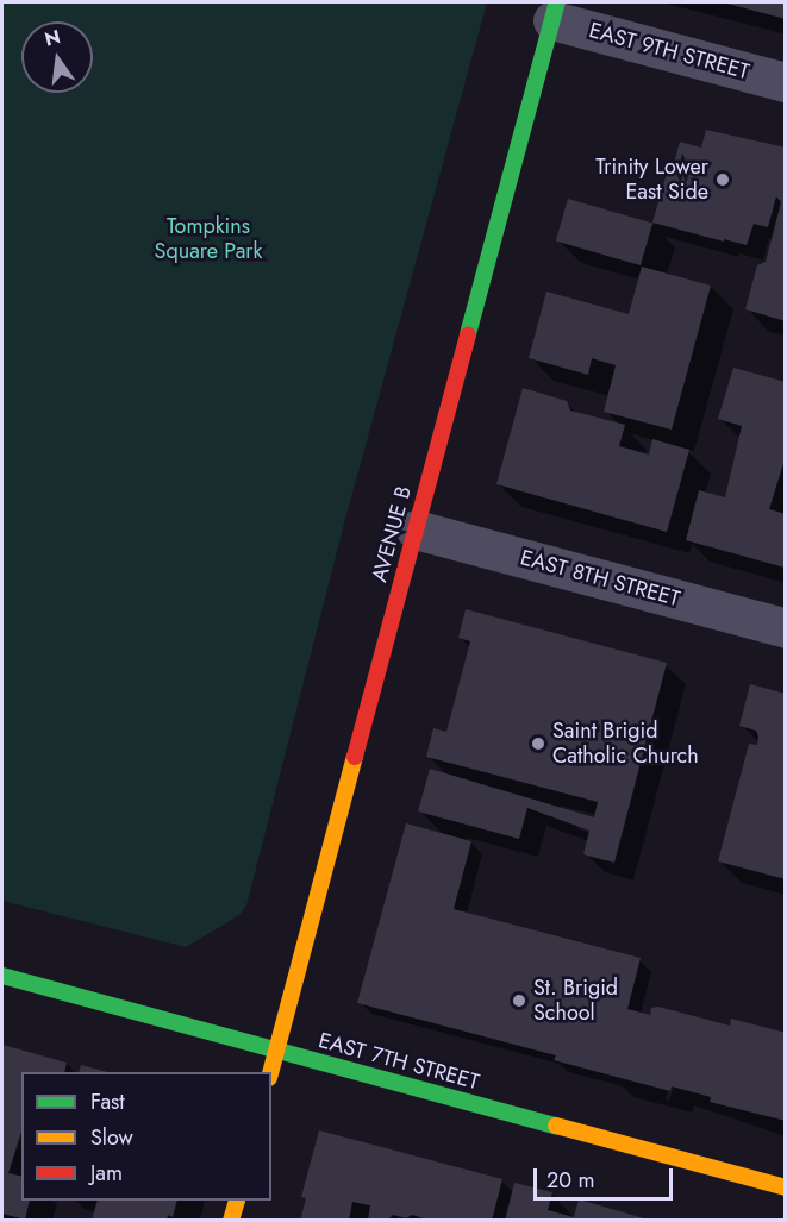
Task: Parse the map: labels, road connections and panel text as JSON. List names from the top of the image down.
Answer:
{
  "streets": {
    "street": [
      "EAST 9TH STREET",
      "AVENUE B",
      "EAST 8TH STREET",
      "EAST 7TH STREET"
    ]
  },
  "crossings": [
    ["EAST 9TH STREET", "AVENUE B"],
    ["AVENUE B", "EAST 8TH STREET"],
    ["AVENUE B", "EAST 7TH STREET"]
  ],
  "parks": ["Tompkins Square Park"],
  "places": ["Trinity Lower East Side", "Saint Brigid Catholic Church", "St. Brigid School"],
  "legend": ["Fast", "Slow", "Jam"],
  "scale_bar": "20 m",
  "north": "top"
}
